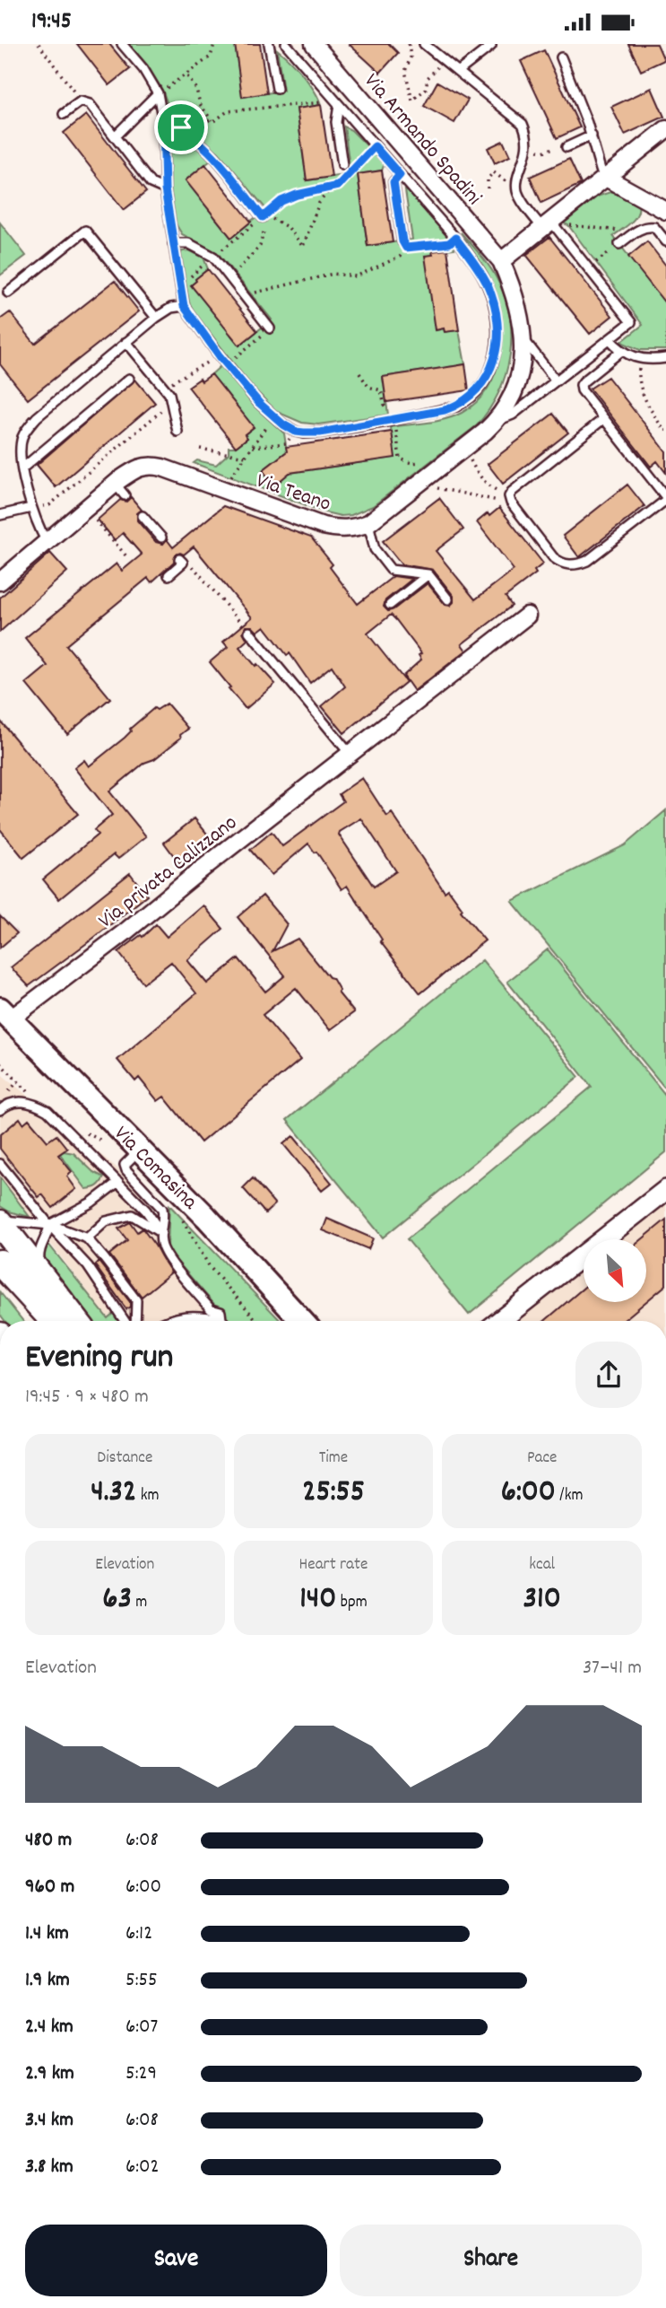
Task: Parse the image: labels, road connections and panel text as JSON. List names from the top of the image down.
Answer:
{
  "streets": {
    "main road": ["Via Comasina"],
    "street": ["Via Armando Spadini", "Via Teano", "Via privata Calizzano"]
  },
  "crossings": [
    ["Via Armando Spadini", "Via Teano"],
    ["Via privata Calizzano", "Via Comasina"]
  ],
  "north": "bottom right",
  "page": {
    "status": "19:45",
    "heading": ["Evening run", "19:45 · 9 × 480 m"],
    "stats": [
      ["Distance", "4.32 km"],
      ["Time", "25:55"],
      ["Pace", "6:00 /km"],
      ["Elevation", "63 m"],
      ["Heart rate", "140 bpm"],
      ["kcal", "310"]
    ],
    "chart": ["Elevation", "37–41 m"],
    "list": [
      {
        "name": "480 m",
        "note": "6:08"
      },
      {
        "name": "960 m",
        "note": "6:00"
      },
      {
        "name": "1.4 km",
        "note": "6:12"
      },
      {
        "name": "1.9 km",
        "note": "5:55"
      },
      {
        "name": "2.4 km",
        "note": "6:07"
      },
      {
        "name": "2.9 km",
        "note": "5:29"
      },
      {
        "name": "3.4 km",
        "note": "6:08"
      },
      {
        "name": "3.8 km",
        "note": "6:02"
      }
    ],
    "buttons": ["Save", "Share"]
  }
}
